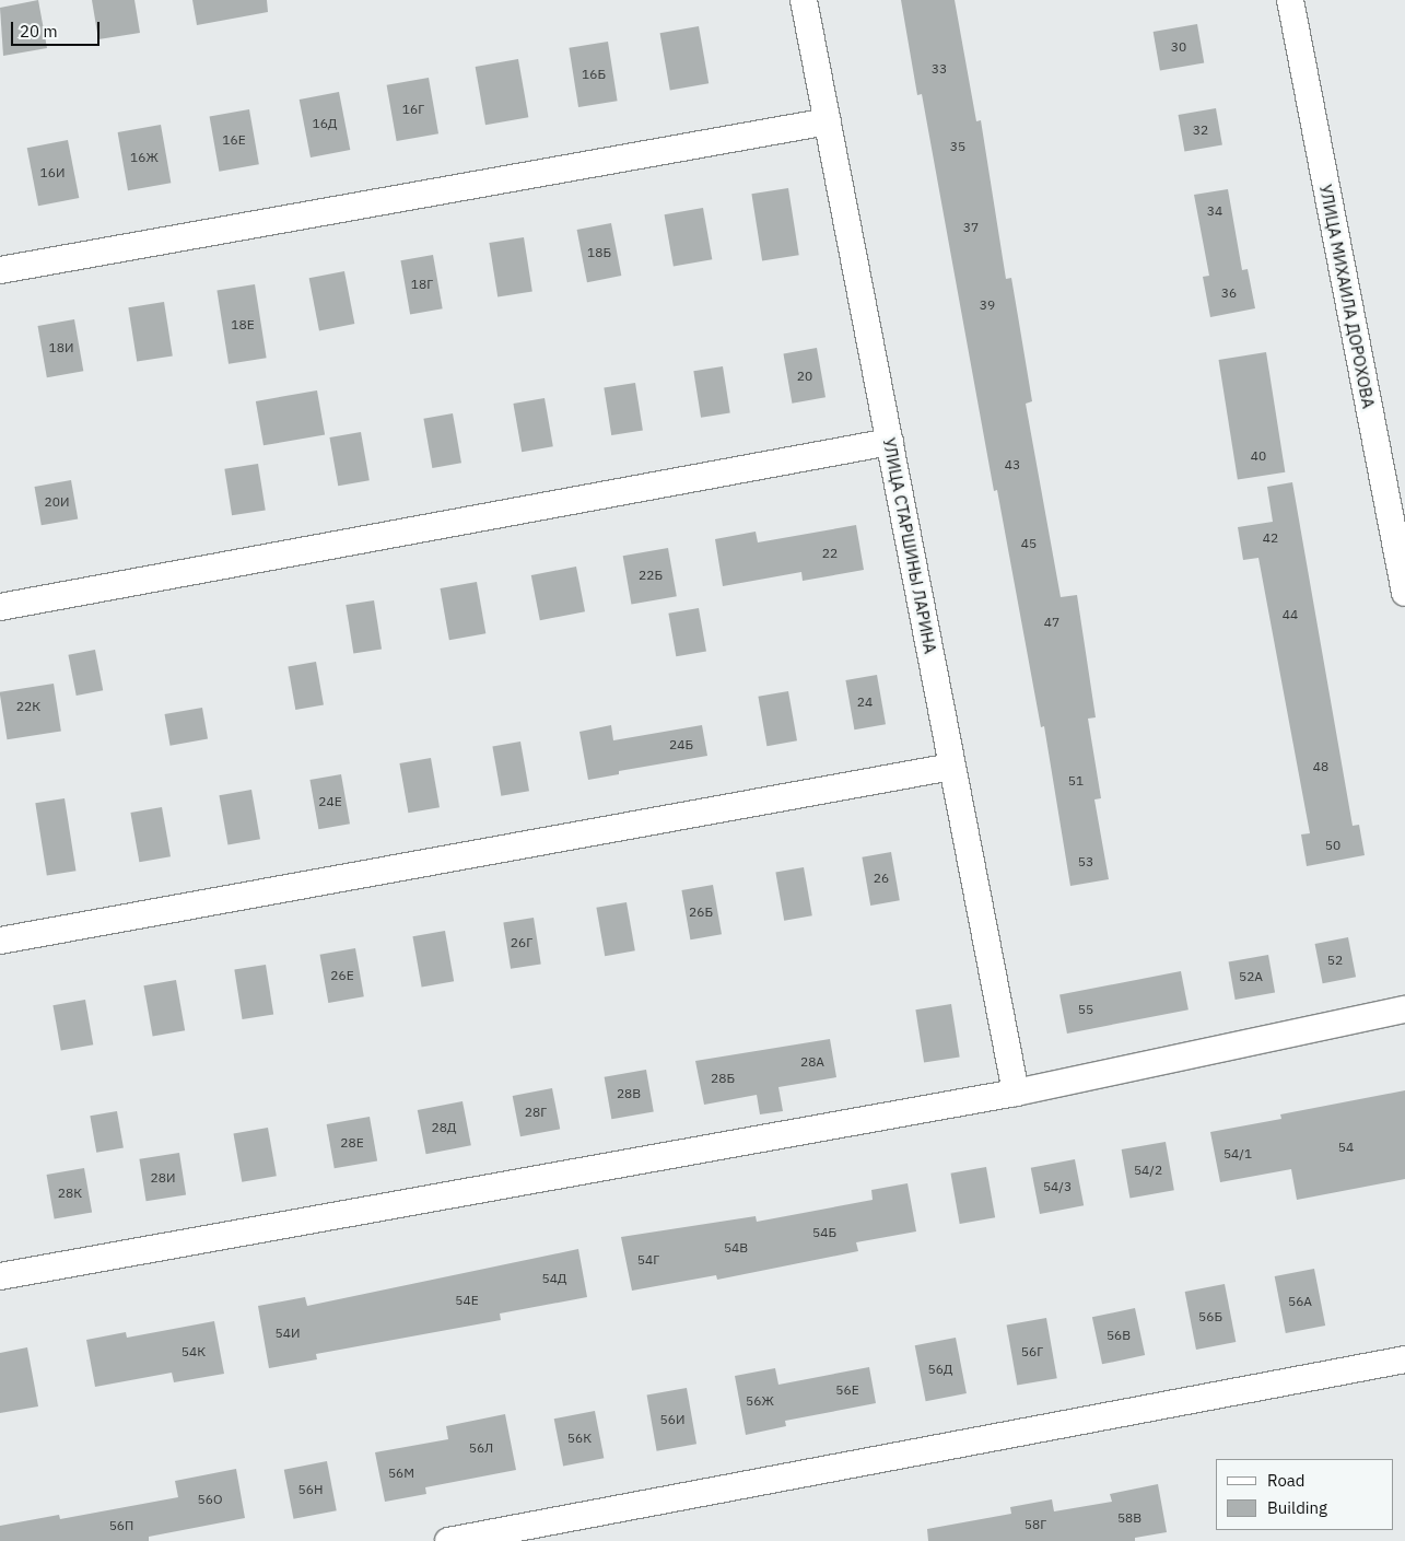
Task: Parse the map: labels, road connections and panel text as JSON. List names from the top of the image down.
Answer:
{
  "streets": {
    "street": ["УЛИЦА МИХАИЛА ДОРОХОВА", "УЛИЦА СТАРШИНЫ ЛАРИНА"]
  },
  "house_numbers": [
    "30",
    "33",
    "16Б",
    "16Г",
    "16Д",
    "32",
    "16Е",
    "35",
    "16Ж",
    "16И",
    "34",
    "37",
    "18Б",
    "18Г",
    "36",
    "39",
    "18Е",
    "18И",
    "20",
    "40",
    "43",
    "20И",
    "42",
    "45",
    "22",
    "22Б",
    "44",
    "47",
    "24",
    "22К",
    "24Б",
    "48",
    "51",
    "24Е",
    "50",
    "53",
    "26",
    "26Б",
    "26Г",
    "52",
    "26Е",
    "52А",
    "55",
    "28А",
    "28Б",
    "28В",
    "28Г",
    "28Д",
    "28Е",
    "54",
    "54/1",
    "54/2",
    "28И",
    "54/3",
    "28К",
    "54Б",
    "54В",
    "54Г",
    "54Д",
    "54Е",
    "56А",
    "56Б",
    "54И",
    "56В",
    "54К",
    "56Г",
    "56Д",
    "56Е",
    "56Ж",
    "56И",
    "56К",
    "56Л",
    "56М",
    "56Н",
    "56О",
    "58В",
    "58Г",
    "56П"
  ],
  "legend": ["Road", "Building"],
  "scale_bar": "20 m"
}
